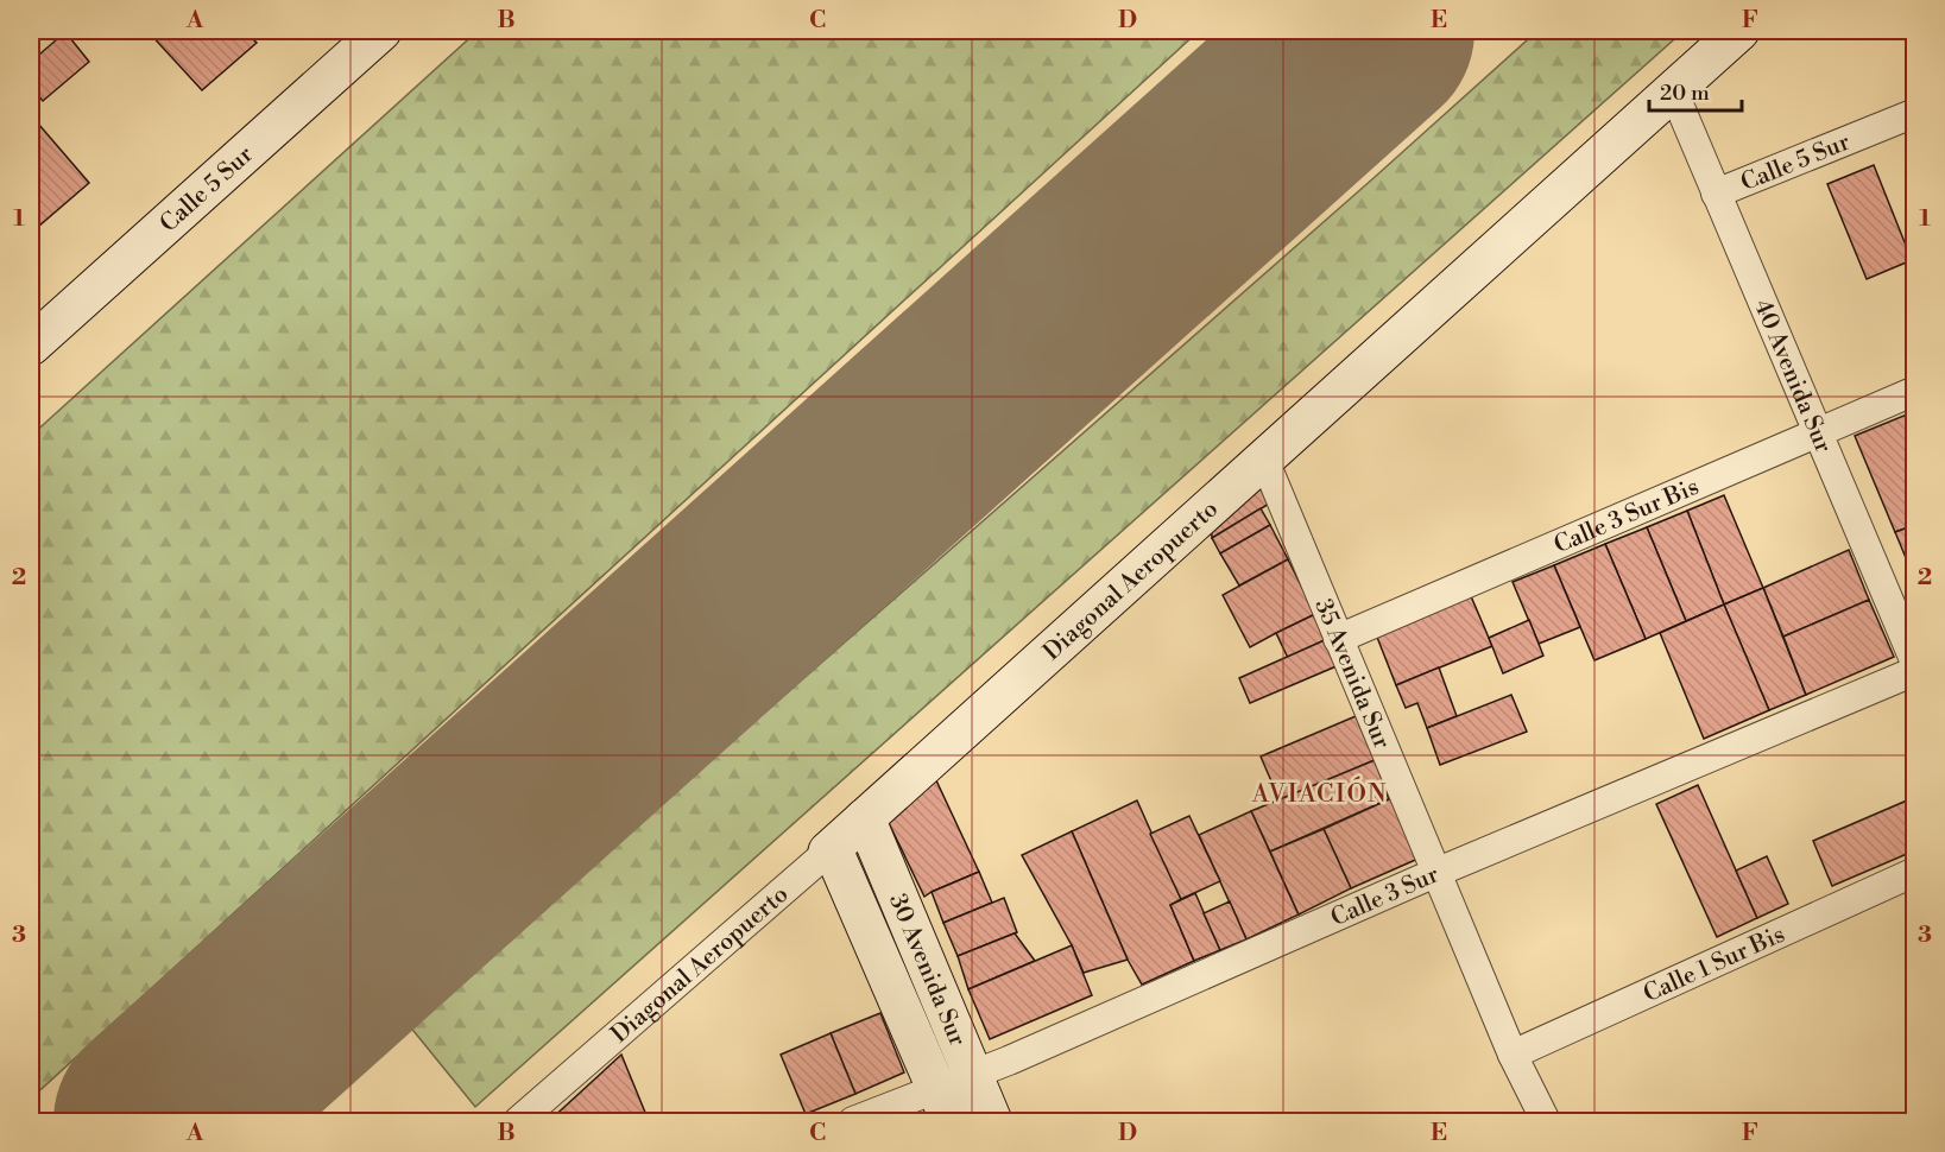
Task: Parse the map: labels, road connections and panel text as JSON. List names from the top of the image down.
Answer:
{
  "streets": {
    "street": [
      "Calle 5 Sur",
      "40 Avenida Sur",
      "Calle 3 Sur Bis",
      "Diagonal Aeropuerto",
      "35 Avenida Sur",
      "Calle 3 Sur",
      "Calle 1 Sur Bis",
      "30 Avenida Sur"
    ]
  },
  "crossings": [
    ["Calle 5 Sur", "40 Avenida Sur"],
    ["40 Avenida Sur", "Calle 3 Sur Bis"],
    ["40 Avenida Sur", "Diagonal Aeropuerto"],
    ["Calle 3 Sur Bis", "35 Avenida Sur"],
    ["Diagonal Aeropuerto", "35 Avenida Sur"],
    ["Diagonal Aeropuerto", "30 Avenida Sur"],
    ["35 Avenida Sur", "Calle 3 Sur"],
    ["35 Avenida Sur", "Calle 1 Sur Bis"],
    ["Calle 3 Sur", "30 Avenida Sur"]
  ],
  "districts": ["AVIACIÓN"],
  "scale_bar": "20 m",
  "grid": {
    "columns": [
      "A",
      "B",
      "C",
      "D",
      "E",
      "F"
    ],
    "rows": ["1", "2", "3"]
  }
}
